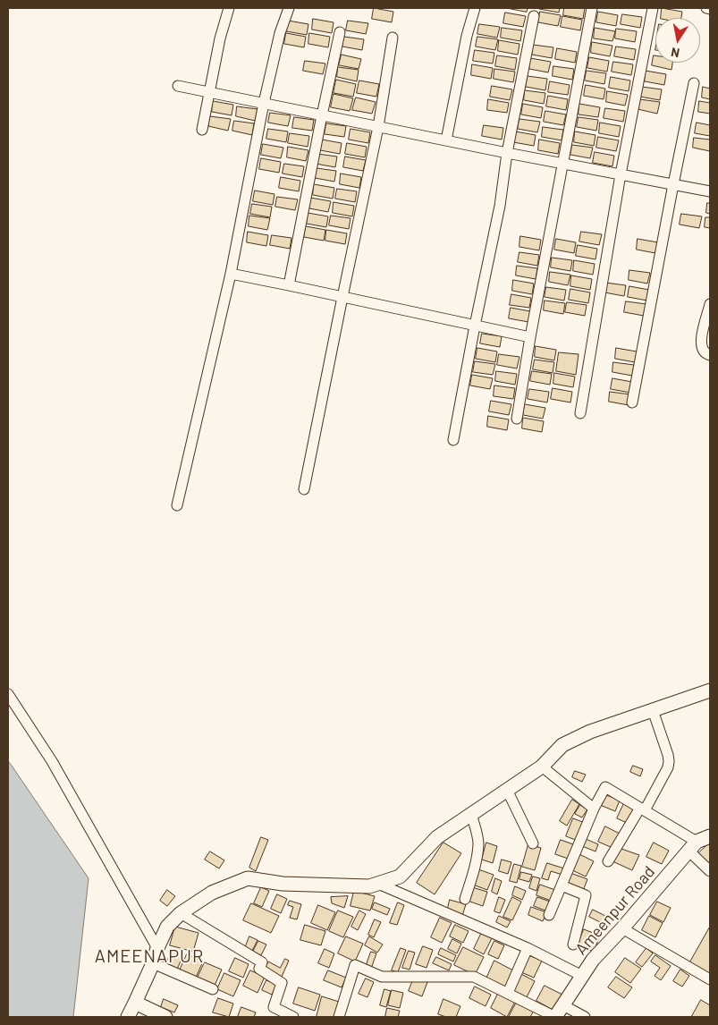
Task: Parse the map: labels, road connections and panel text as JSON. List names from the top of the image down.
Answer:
{
  "streets": {
    "street": ["Ameenpur Road"]
  },
  "districts": ["AMEENAPUR"],
  "north": "bottom"
}
